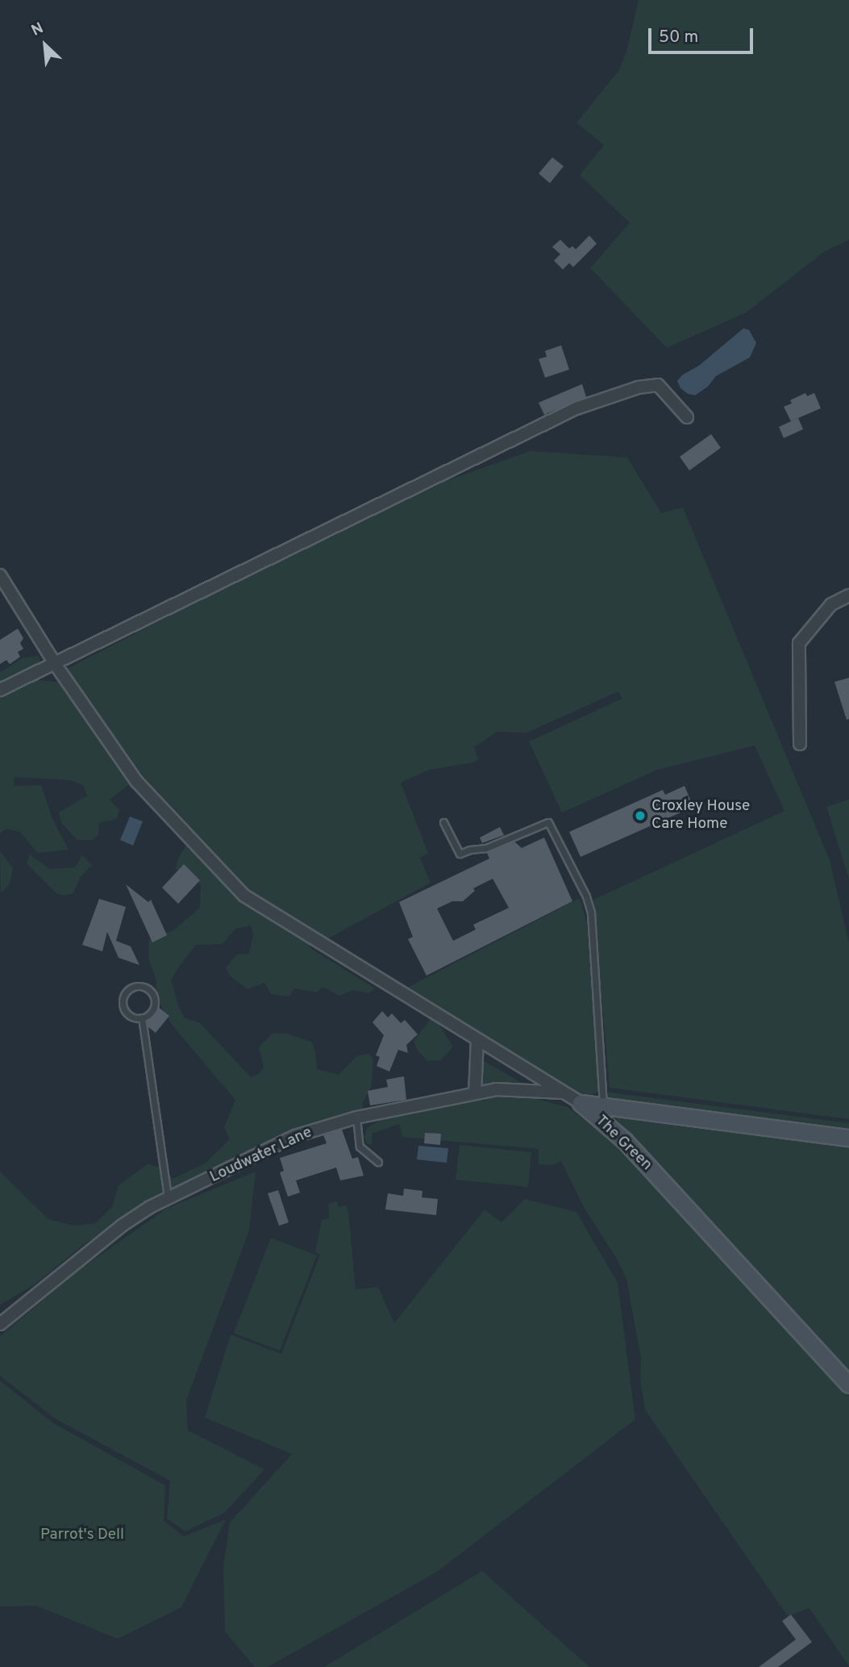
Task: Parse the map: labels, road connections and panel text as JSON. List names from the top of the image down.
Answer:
{
  "streets": {
    "street": ["The Green", "Loudwater Lane"]
  },
  "parks": ["Parrot's Dell"],
  "places": ["Croxley House Care Home"],
  "scale_bar": "50 m",
  "north": "top left"
}
